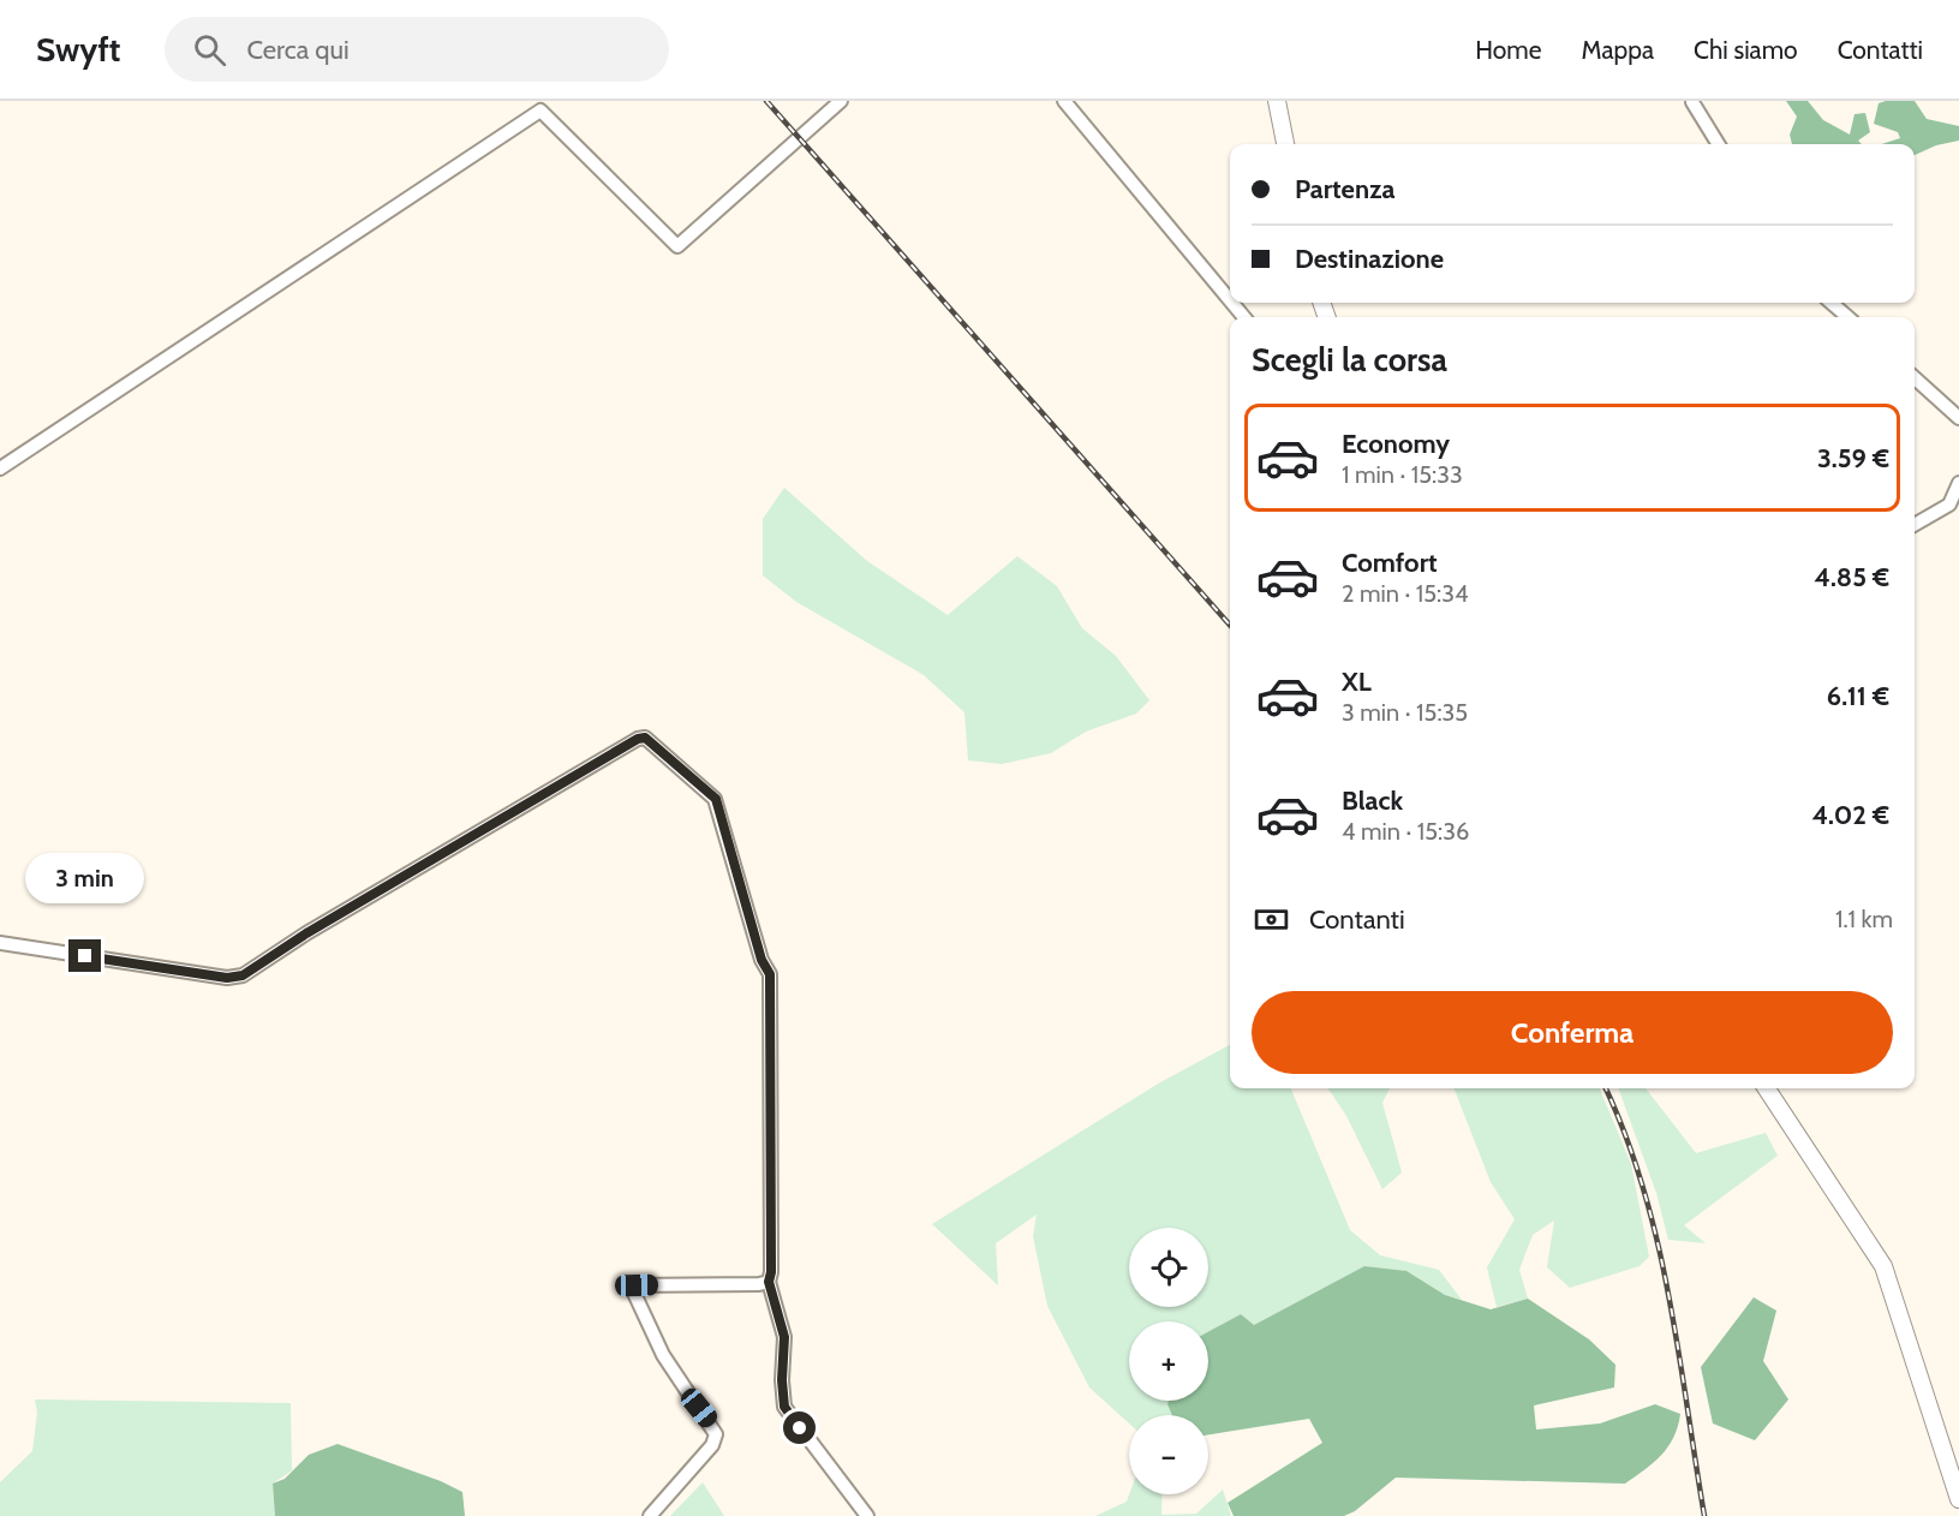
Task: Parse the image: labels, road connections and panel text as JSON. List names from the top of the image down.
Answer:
{
  "page": {
    "header": "Swyft",
    "search": "Cerca qui",
    "nav": [
      "Home",
      "Mappa",
      "Chi siamo",
      "Contatti"
    ],
    "banner": ["Partenza", "Destinazione"],
    "heading": "Scegli la corsa",
    "list": [
      {
        "name": "Economy",
        "note": "1 min · 15:33",
        "value": "3.59 €"
      },
      {
        "name": "Comfort",
        "note": "2 min · 15:34",
        "value": "4.85 €"
      },
      {
        "name": "XL",
        "note": "3 min · 15:35",
        "value": "6.11 €"
      },
      {
        "name": "Black",
        "note": "4 min · 15:36",
        "value": "4.02 €"
      }
    ],
    "bubble": "3 min",
    "pay": ["Contanti", "1.1 km"],
    "buttons": "Conferma",
    "map_buttons": ["+", "−"]
  }
}
